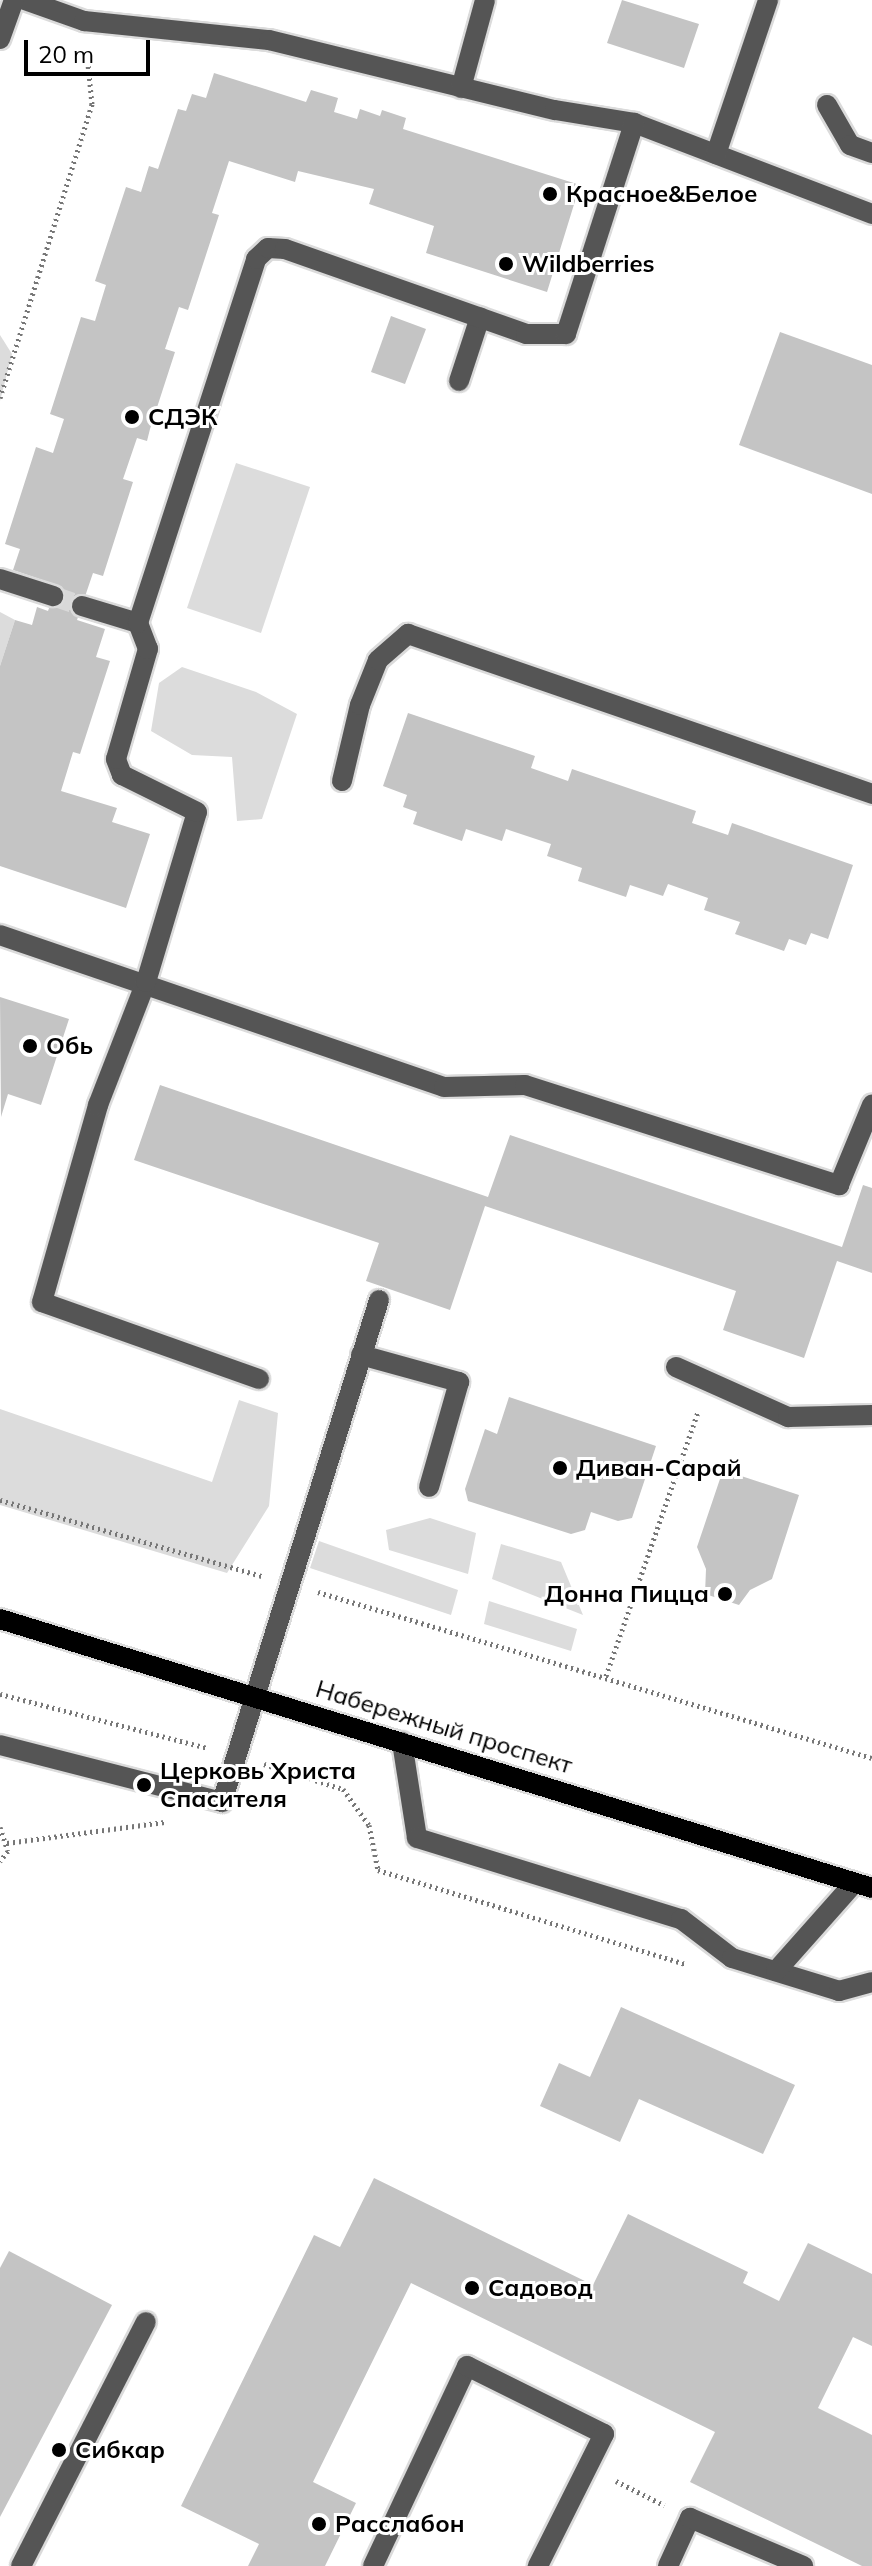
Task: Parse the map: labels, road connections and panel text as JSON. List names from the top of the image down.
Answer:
{
  "streets": {
    "main road": ["Набережный проспект"]
  },
  "places": [
    "Красное&Белое",
    "Wildberries",
    "СДЭК",
    "Обь",
    "Диван-Сарай",
    "Донна Пицца",
    "Церковь Христа Спасителя",
    "Садовод",
    "Сибкар",
    "Расслабон"
  ],
  "scale_bar": "20 m"
}
